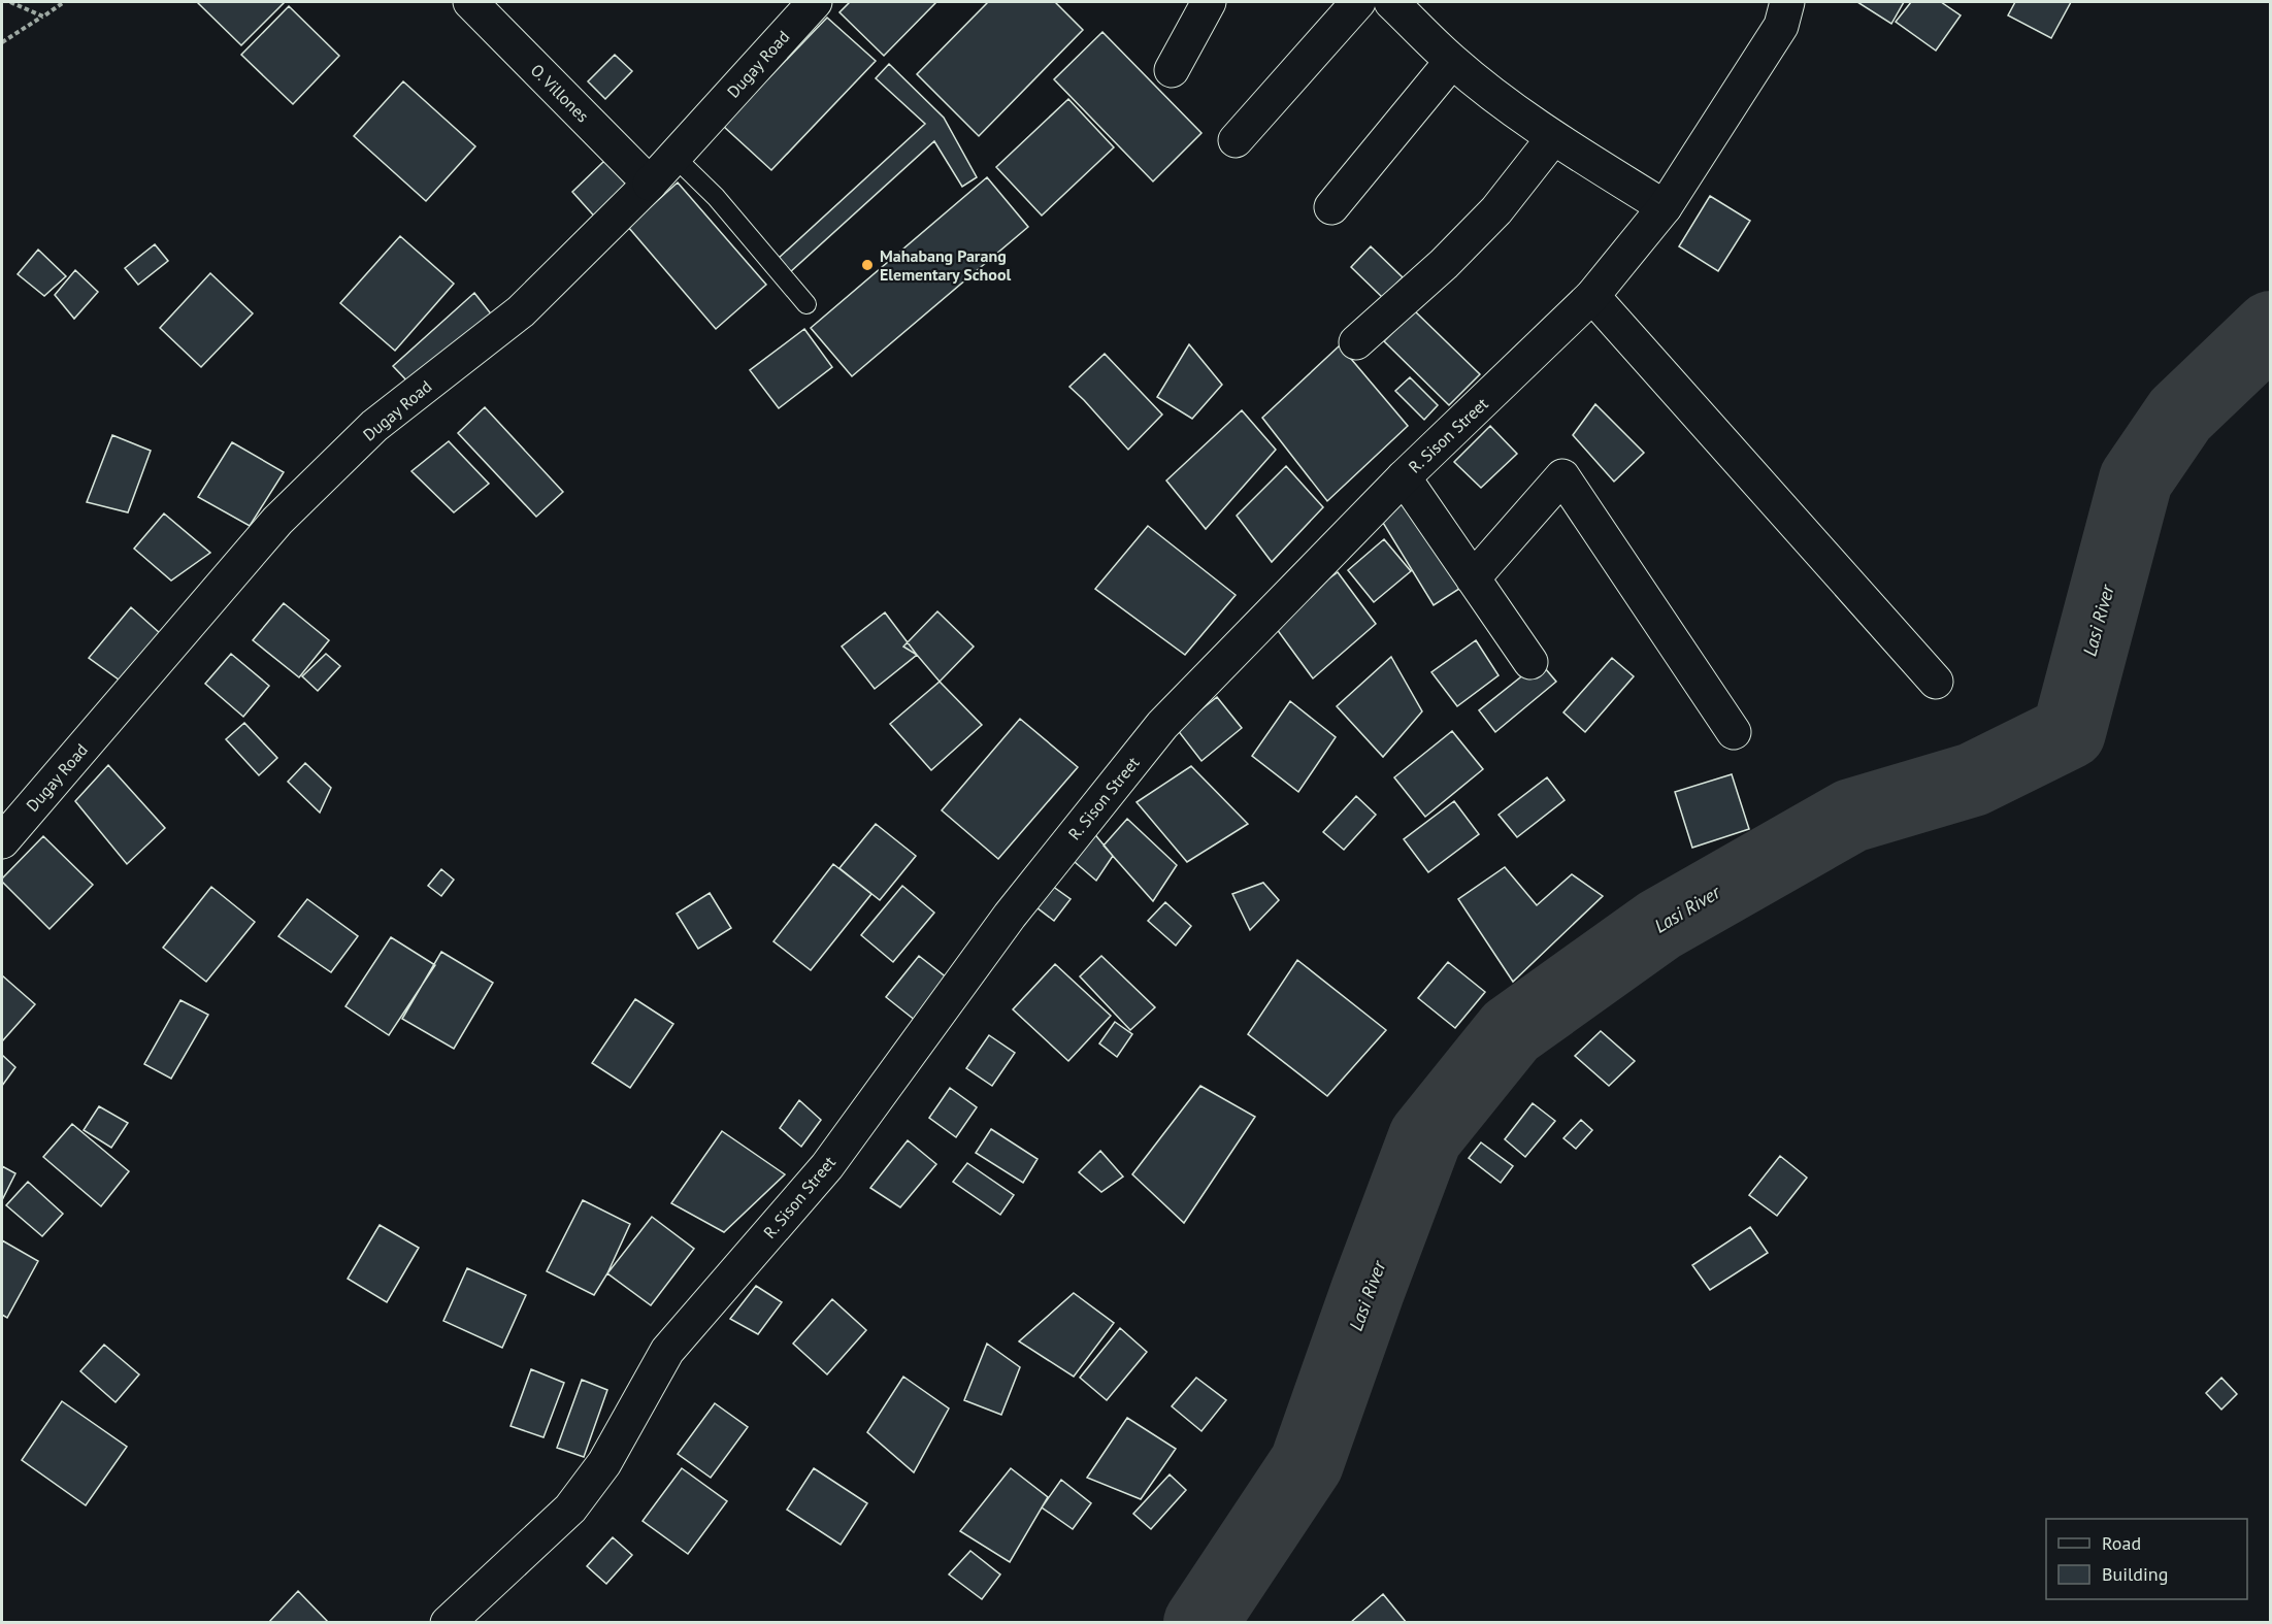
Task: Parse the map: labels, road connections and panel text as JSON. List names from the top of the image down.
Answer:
{
  "streets": {
    "street": ["Dugay Road", "O. Villones", "R. Sison Street"]
  },
  "crossings": [
    ["Dugay Road", "O. Villones"]
  ],
  "water": ["Lasi River"],
  "places": ["Mahabang Parang Elementary School"],
  "legend": ["Road", "Building"]
}
